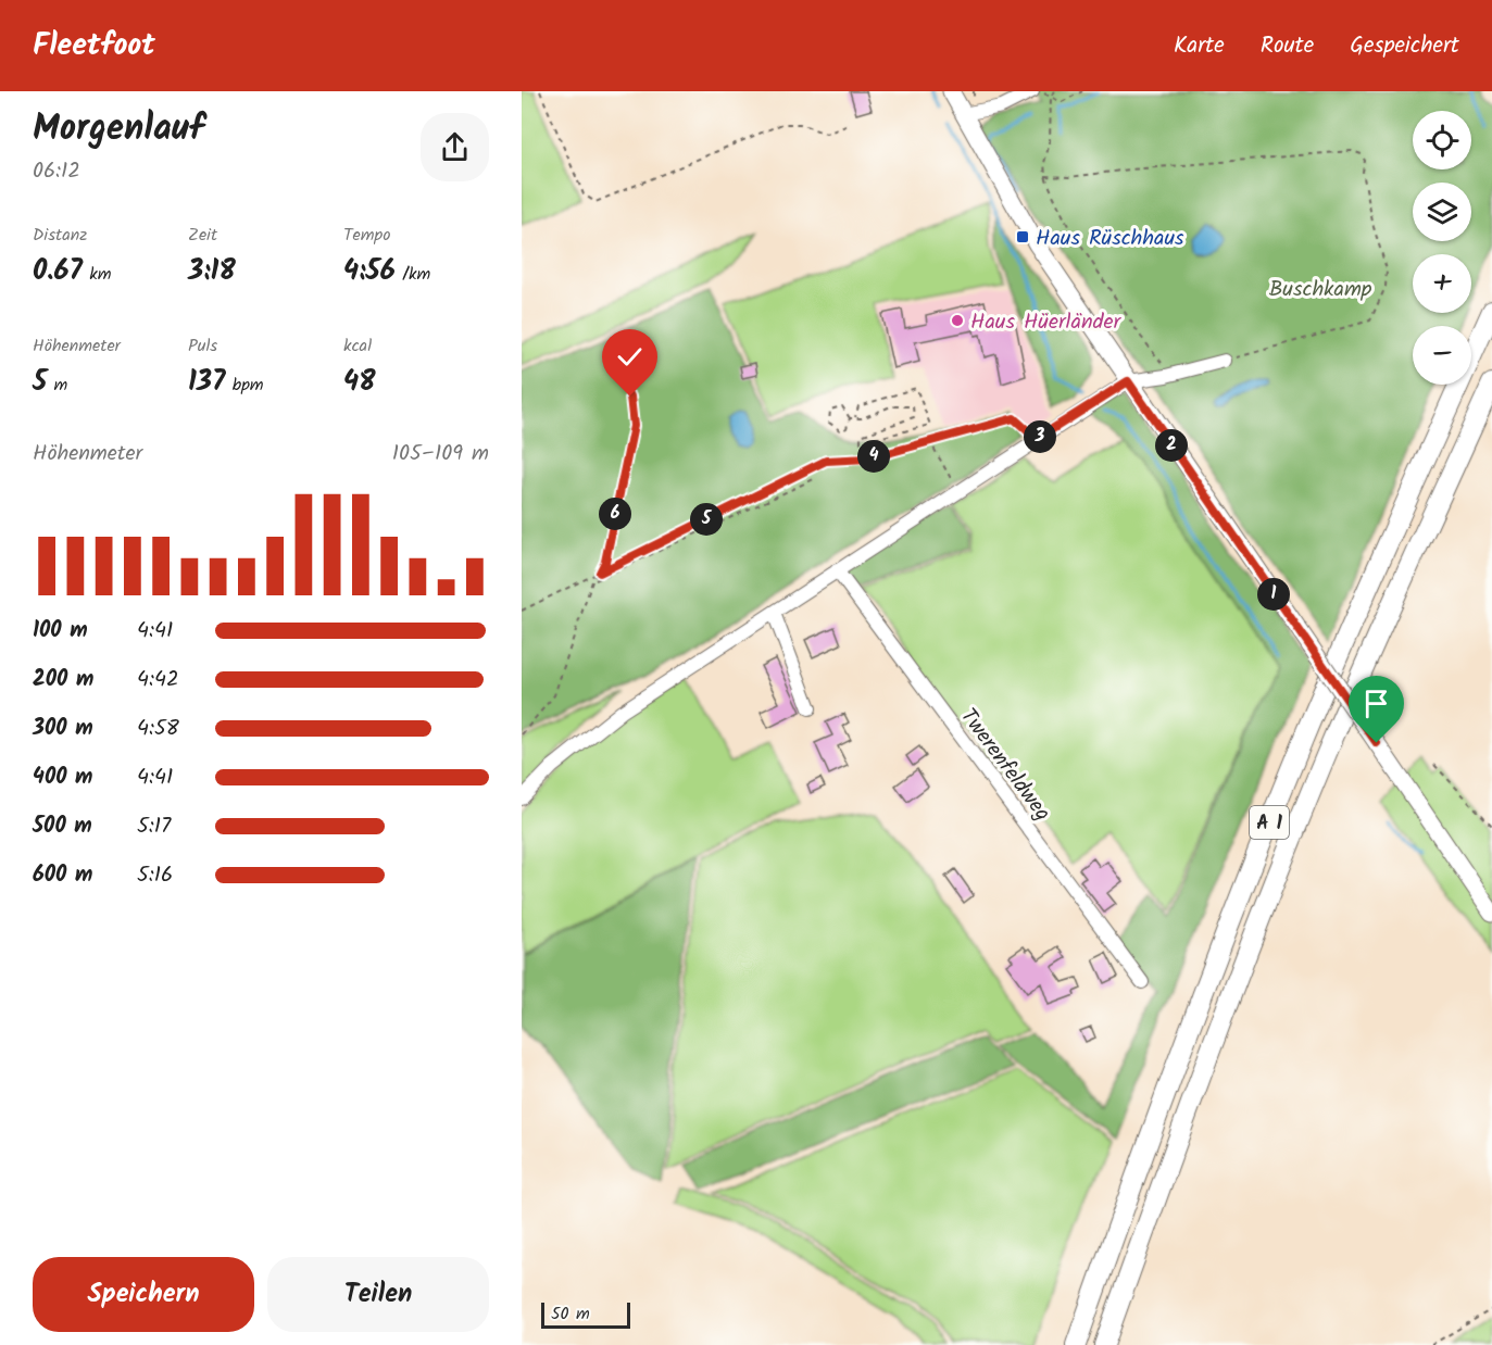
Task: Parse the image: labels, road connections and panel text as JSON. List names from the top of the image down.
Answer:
{
  "streets": {
    "highway": ["A 1"],
    "street": ["Twerenfeldweg"]
  },
  "parks": ["Buschkamp"],
  "places": {
    "transit": ["Haus Rüschhaus"],
    "other": ["Haus Hüerländer"]
  },
  "scale_bar": "50 m",
  "page": {
    "header": "Fleetfoot",
    "nav": ["Karte", "Route", "Gespeichert"],
    "heading": ["Morgenlauf", "06:12"],
    "map_buttons": ["+", "−"],
    "stats": [
      ["Distanz", "0.67 km"],
      ["Zeit", "3:18"],
      ["Tempo", "4:56 /km"],
      ["Höhenmeter", "5 m"],
      ["Puls", "137 bpm"],
      ["kcal", "48"]
    ],
    "pins": [
      "3",
      "2",
      "4",
      "6",
      "5",
      "1"
    ],
    "chart": ["Höhenmeter", "105–109 m"],
    "list": [
      {
        "name": "100 m",
        "note": "4:41"
      },
      {
        "name": "200 m",
        "note": "4:42"
      },
      {
        "name": "300 m",
        "note": "4:58"
      },
      {
        "name": "400 m",
        "note": "4:41"
      },
      {
        "name": "500 m",
        "note": "5:17"
      },
      {
        "name": "600 m",
        "note": "5:16"
      }
    ],
    "buttons": ["Speichern", "Teilen"],
    "scale": "50 m"
  }
}
